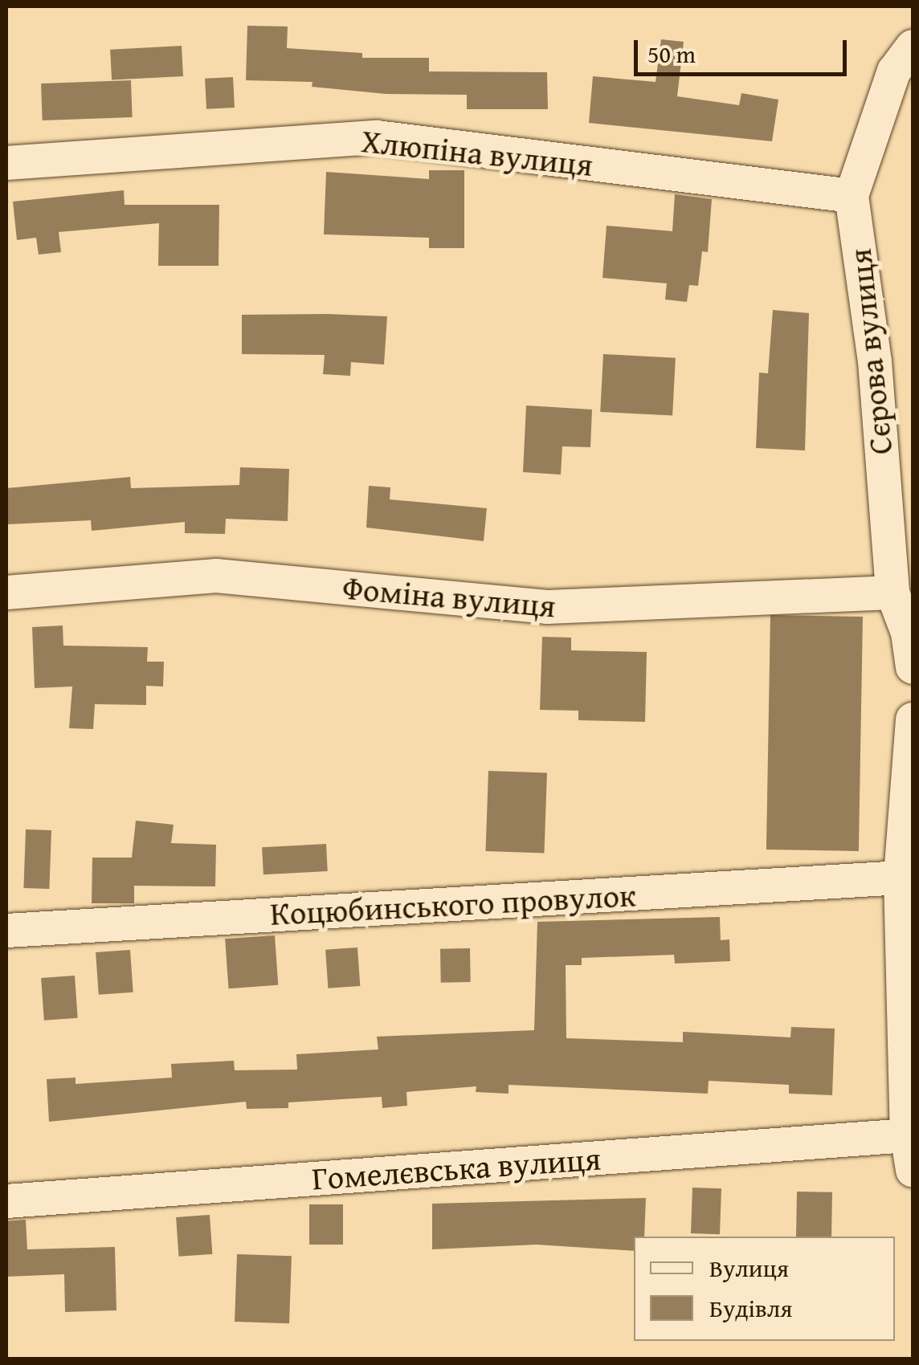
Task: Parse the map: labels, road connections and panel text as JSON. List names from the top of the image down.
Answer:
{
  "streets": {
    "street": [
      "Хлюпіна вулиця",
      "Сєрова вулиця",
      "Фоміна вулиця",
      "Коцюбинського провулок",
      "Гомелєвська вулиця"
    ]
  },
  "crossings": [
    ["Хлюпіна вулиця", "Сєрова вулиця"],
    ["Сєрова вулиця", "Фоміна вулиця"]
  ],
  "legend": ["Вулиця", "Будівля"],
  "scale_bar": "50 m"
}
